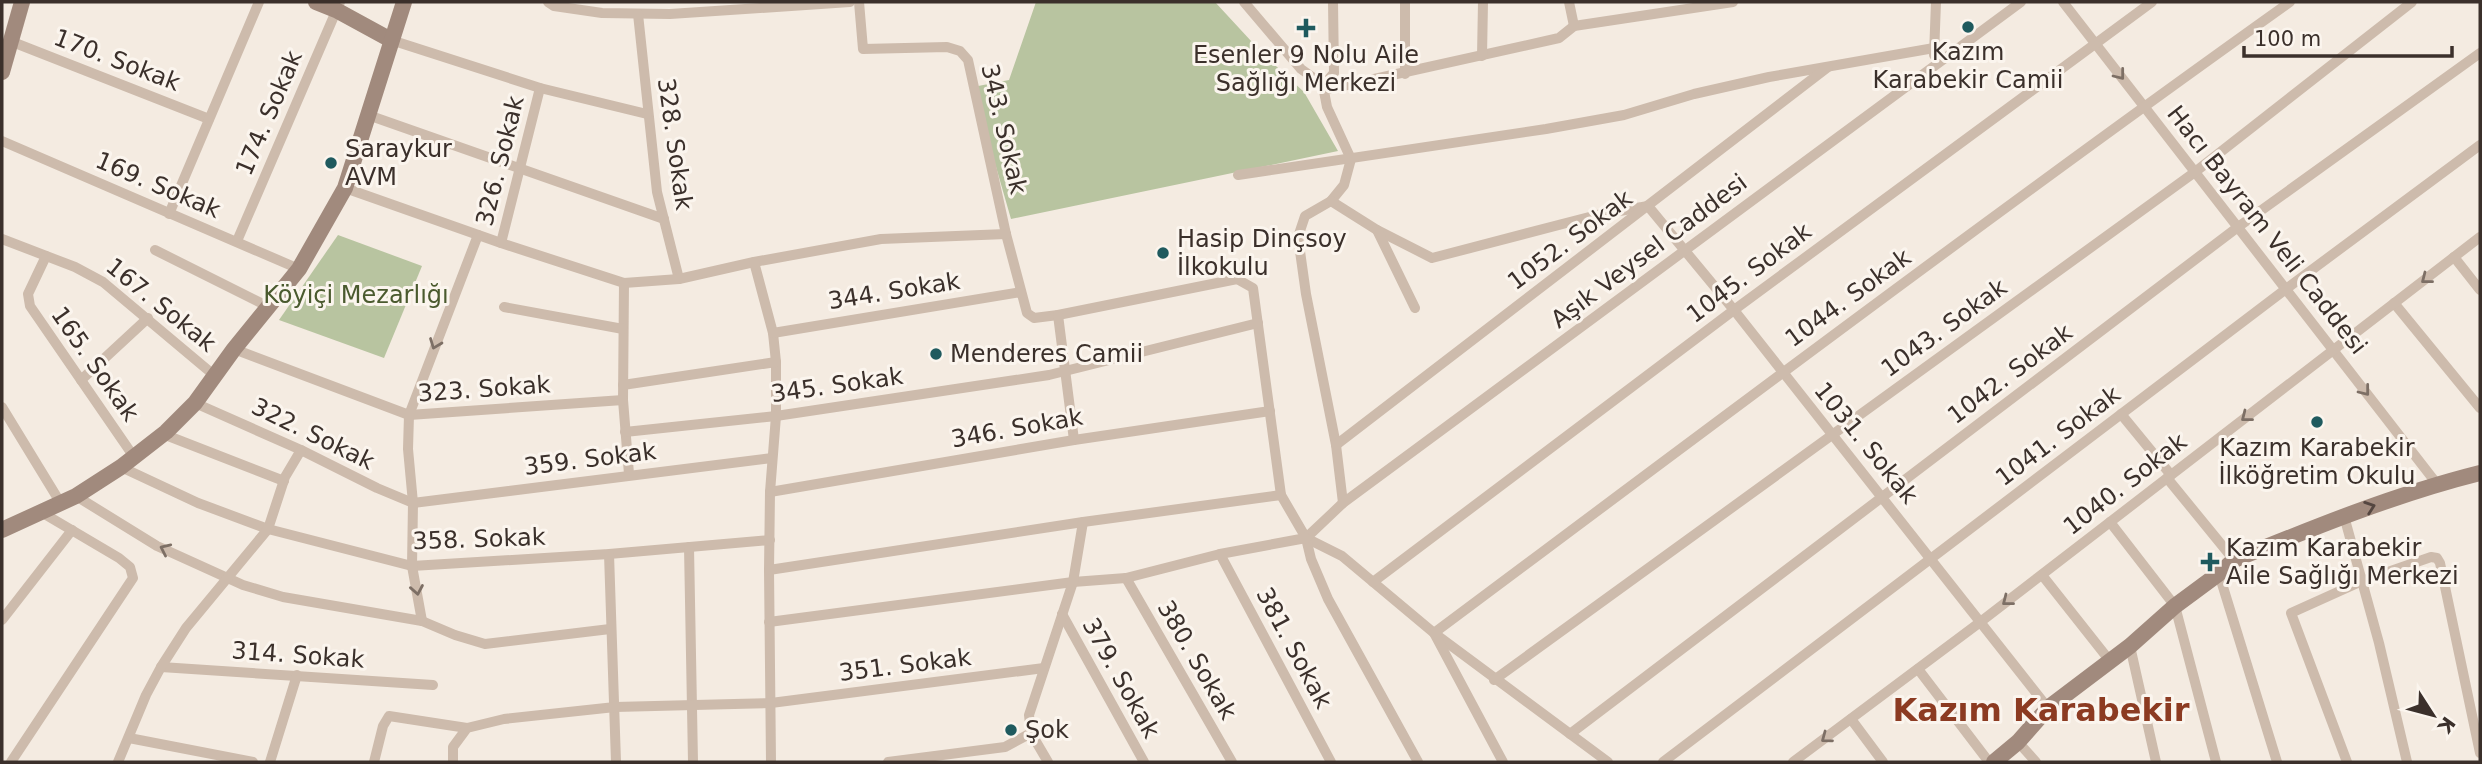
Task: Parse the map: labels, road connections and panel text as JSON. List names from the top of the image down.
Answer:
{
  "streets": {
    "street": [
      "170. Sokak",
      "174. Sokak",
      "343. Sokak",
      "328. Sokak",
      "326. Sokak",
      "169. Sokak",
      "Hacı Bayram Veli Caddesi",
      "1052. Sokak",
      "Aşık Veysel Caddesi",
      "1045. Sokak",
      "344. Sokak",
      "1044. Sokak",
      "167. Sokak",
      "1043. Sokak",
      "165. Sokak",
      "1042. Sokak",
      "345. Sokak",
      "323. Sokak",
      "346. Sokak",
      "322. Sokak",
      "1041. Sokak",
      "1031. Sokak",
      "359. Sokak",
      "1040. Sokak",
      "358. Sokak",
      "381. Sokak",
      "314. Sokak",
      "380. Sokak",
      "351. Sokak",
      "379. Sokak"
    ]
  },
  "crossings": [
    ["174. Sokak", "169. Sokak"],
    ["343. Sokak", "344. Sokak"],
    ["Hacı Bayram Veli Caddesi", "1045. Sokak"],
    ["Hacı Bayram Veli Caddesi", "1044. Sokak"],
    ["Hacı Bayram Veli Caddesi", "1043. Sokak"],
    ["Hacı Bayram Veli Caddesi", "1042. Sokak"],
    ["Hacı Bayram Veli Caddesi", "1041. Sokak"],
    ["Hacı Bayram Veli Caddesi", "1040. Sokak"],
    ["1052. Sokak", "1031. Sokak"],
    ["Aşık Veysel Caddesi", "1031. Sokak"],
    ["1045. Sokak", "1031. Sokak"],
    ["1044. Sokak", "1031. Sokak"],
    ["167. Sokak", "165. Sokak"],
    ["1043. Sokak", "1031. Sokak"],
    ["165. Sokak", "358. Sokak"],
    ["1042. Sokak", "1031. Sokak"],
    ["322. Sokak", "359. Sokak"],
    ["1041. Sokak", "1031. Sokak"],
    ["1031. Sokak", "1040. Sokak"]
  ],
  "one_way": ["1040. Sokak"],
  "districts": ["Kazım Karabekir"],
  "parks": ["Köyiçi Mezarlığı"],
  "places": {
    "other": [
      "Kazım Karabekir Camii",
      "Saraykur AVM",
      "Hasip Dinçsoy İlkokulu",
      "Menderes Camii",
      "Kazım Karabekir İlköğretim Okulu",
      "Şok"
    ],
    "health": ["Esenler 9 Nolu Aile Sağlığı Merkezi", "Kazım Karabekir Aile Sağlığı Merkezi"]
  },
  "scale_bar": "100 m",
  "north": "bottom right"
}
